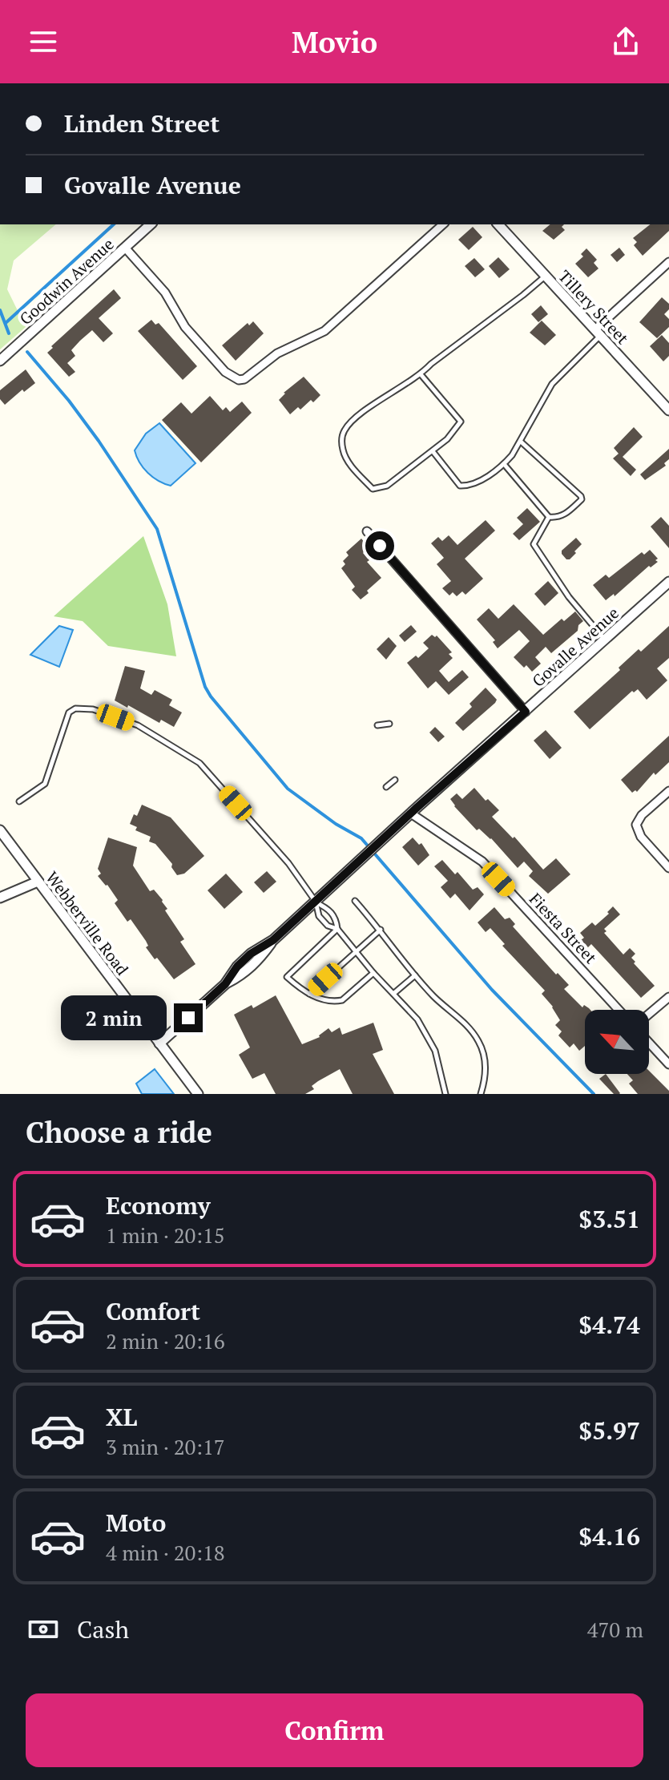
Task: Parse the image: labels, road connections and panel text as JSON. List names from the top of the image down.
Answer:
{
  "streets": {
    "street": [
      "Goodwin Avenue",
      "Tillery Street",
      "Govalle Avenue",
      "Webberville Road",
      "Fiesta Street"
    ]
  },
  "crossings": [
    ["Govalle Avenue", "Webberville Road"],
    ["Govalle Avenue", "Fiesta Street"]
  ],
  "north": "top left",
  "page": {
    "header": "Movio",
    "banner": ["Linden Street", "Govalle Avenue"],
    "bubble": "2 min",
    "heading": "Choose a ride",
    "list": [
      {
        "name": "Economy",
        "note": "1 min · 20:15",
        "value": "$3.51"
      },
      {
        "name": "Comfort",
        "note": "2 min · 20:16",
        "value": "$4.74"
      },
      {
        "name": "XL",
        "note": "3 min · 20:17",
        "value": "$5.97"
      },
      {
        "name": "Moto",
        "note": "4 min · 20:18",
        "value": "$4.16"
      }
    ],
    "pay": ["Cash", "470 m"],
    "buttons": "Confirm"
  }
}
